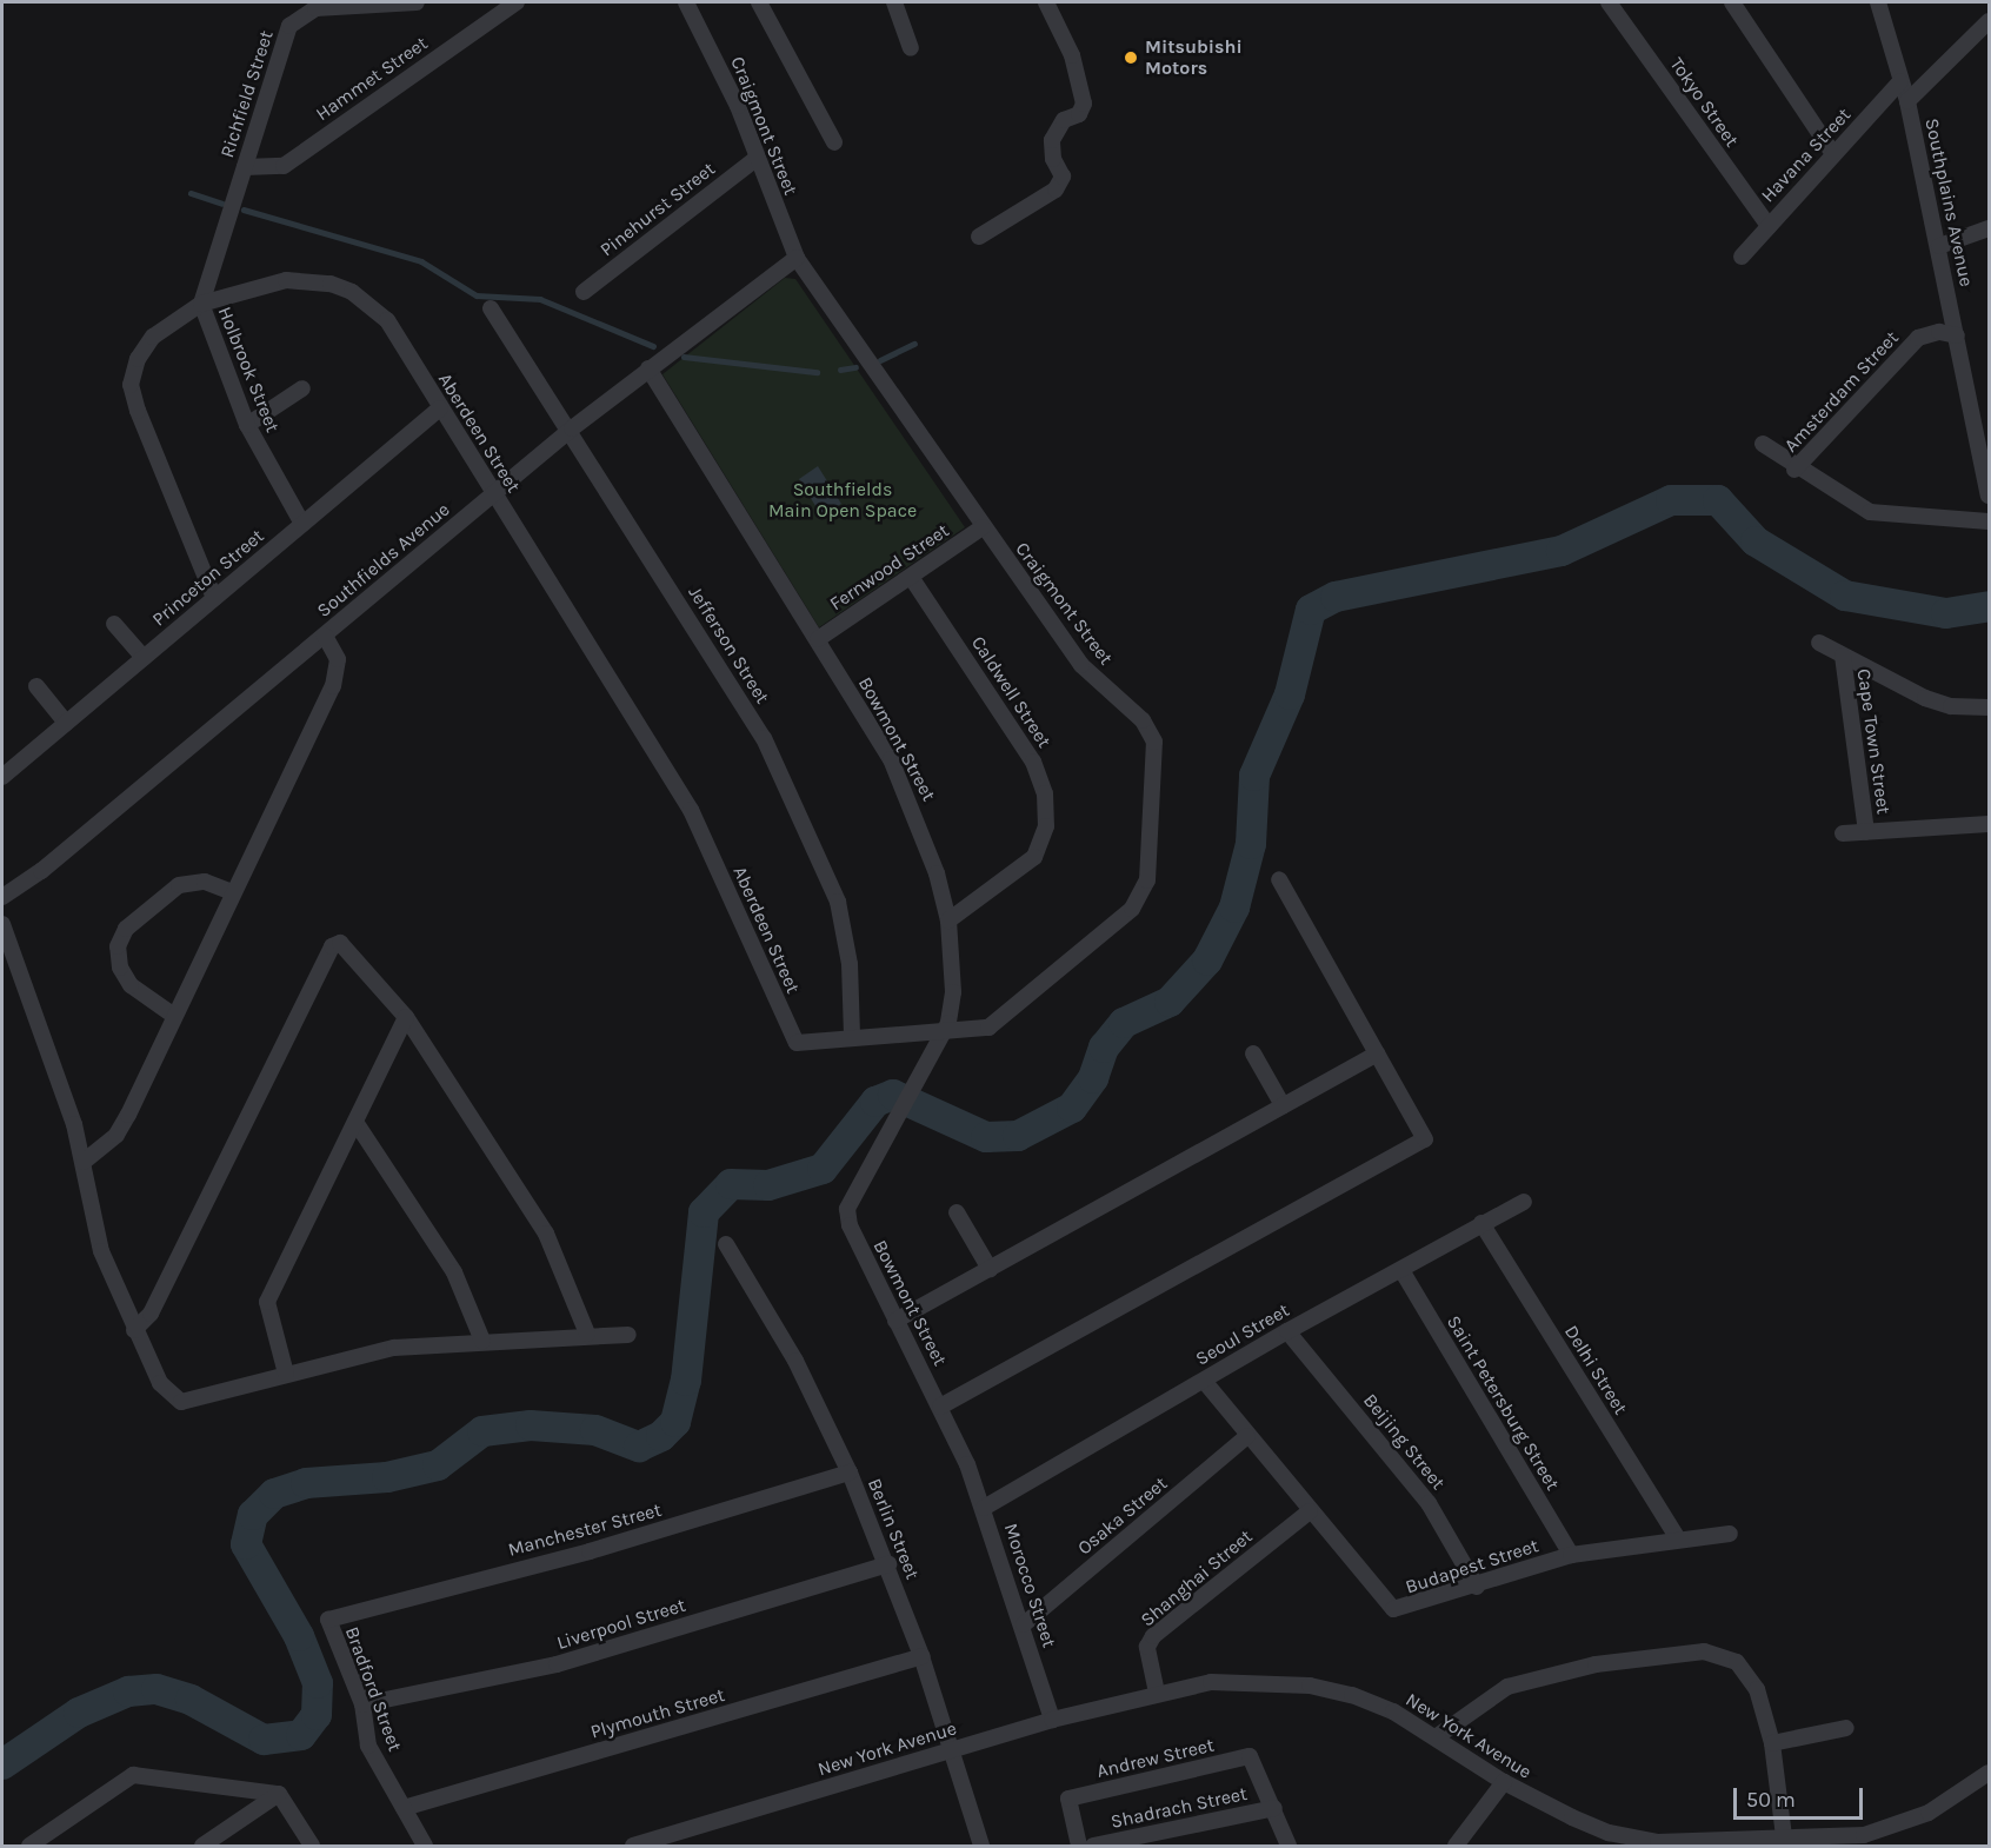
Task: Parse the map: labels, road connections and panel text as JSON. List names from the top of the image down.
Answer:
{
  "streets": {
    "street": [
      "Hammet Street",
      "Richfield Street",
      "Tokyo Street",
      "Craigmont Street",
      "Havana Street",
      "Southplains Avenue",
      "Pinehurst Street",
      "Holbrook Street",
      "Amsterdam Street",
      "Aberdeen Street",
      "Southfields Avenue",
      "Fernwood Street",
      "Princeton Street",
      "Jefferson Street",
      "Caldwell Street",
      "Bowmont Street",
      "Cape Town Street",
      "Seoul Street",
      "Delhi Street",
      "Saint Petersburg Street",
      "Beijing Street",
      "Osaka Street",
      "Berlin Street",
      "Manchester Street",
      "Budapest Street",
      "Shanghai Street",
      "Morocco Street",
      "Liverpool Street",
      "Bradford Street",
      "Plymouth Street",
      "New York Avenue",
      "Andrew Street",
      "Shadrach Street"
    ]
  },
  "crossings": [
    ["Hammet Street", "Richfield Street"],
    ["Richfield Street", "Holbrook Street"],
    ["Richfield Street", "Aberdeen Street"],
    ["Tokyo Street", "Havana Street"],
    ["Craigmont Street", "Pinehurst Street"],
    ["Craigmont Street", "Aberdeen Street"],
    ["Craigmont Street", "Southfields Avenue"],
    ["Craigmont Street", "Fernwood Street"],
    ["Craigmont Street", "Jefferson Street"],
    ["Craigmont Street", "Bowmont Street"],
    ["Havana Street", "Southplains Avenue"],
    ["Southplains Avenue", "Amsterdam Street"],
    ["Holbrook Street", "Aberdeen Street"],
    ["Holbrook Street", "Princeton Street"],
    ["Aberdeen Street", "Southfields Avenue"],
    ["Aberdeen Street", "Princeton Street"],
    ["Southfields Avenue", "Jefferson Street"],
    ["Southfields Avenue", "Bowmont Street"],
    ["Fernwood Street", "Caldwell Street"],
    ["Fernwood Street", "Bowmont Street"],
    ["Caldwell Street", "Bowmont Street"],
    ["Bowmont Street", "Morocco Street"],
    ["Seoul Street", "Delhi Street"],
    ["Seoul Street", "Saint Petersburg Street"],
    ["Seoul Street", "Beijing Street"],
    ["Seoul Street", "Budapest Street"],
    ["Seoul Street", "Morocco Street"],
    ["Delhi Street", "Budapest Street"],
    ["Saint Petersburg Street", "Budapest Street"],
    ["Beijing Street", "Budapest Street"],
    ["Osaka Street", "Budapest Street"],
    ["Osaka Street", "Morocco Street"],
    ["Berlin Street", "Manchester Street"],
    ["Berlin Street", "Liverpool Street"],
    ["Berlin Street", "Plymouth Street"],
    ["Berlin Street", "New York Avenue"],
    ["Manchester Street", "Bradford Street"],
    ["Budapest Street", "Shanghai Street"],
    ["Shanghai Street", "New York Avenue"],
    ["Morocco Street", "New York Avenue"],
    ["Liverpool Street", "Bradford Street"],
    ["Bradford Street", "Plymouth Street"],
    ["Andrew Street", "Shadrach Street"]
  ],
  "parks": ["Southfields Main Open Space"],
  "places": ["Mitsubishi Motors"],
  "scale_bar": "50 m"
}
